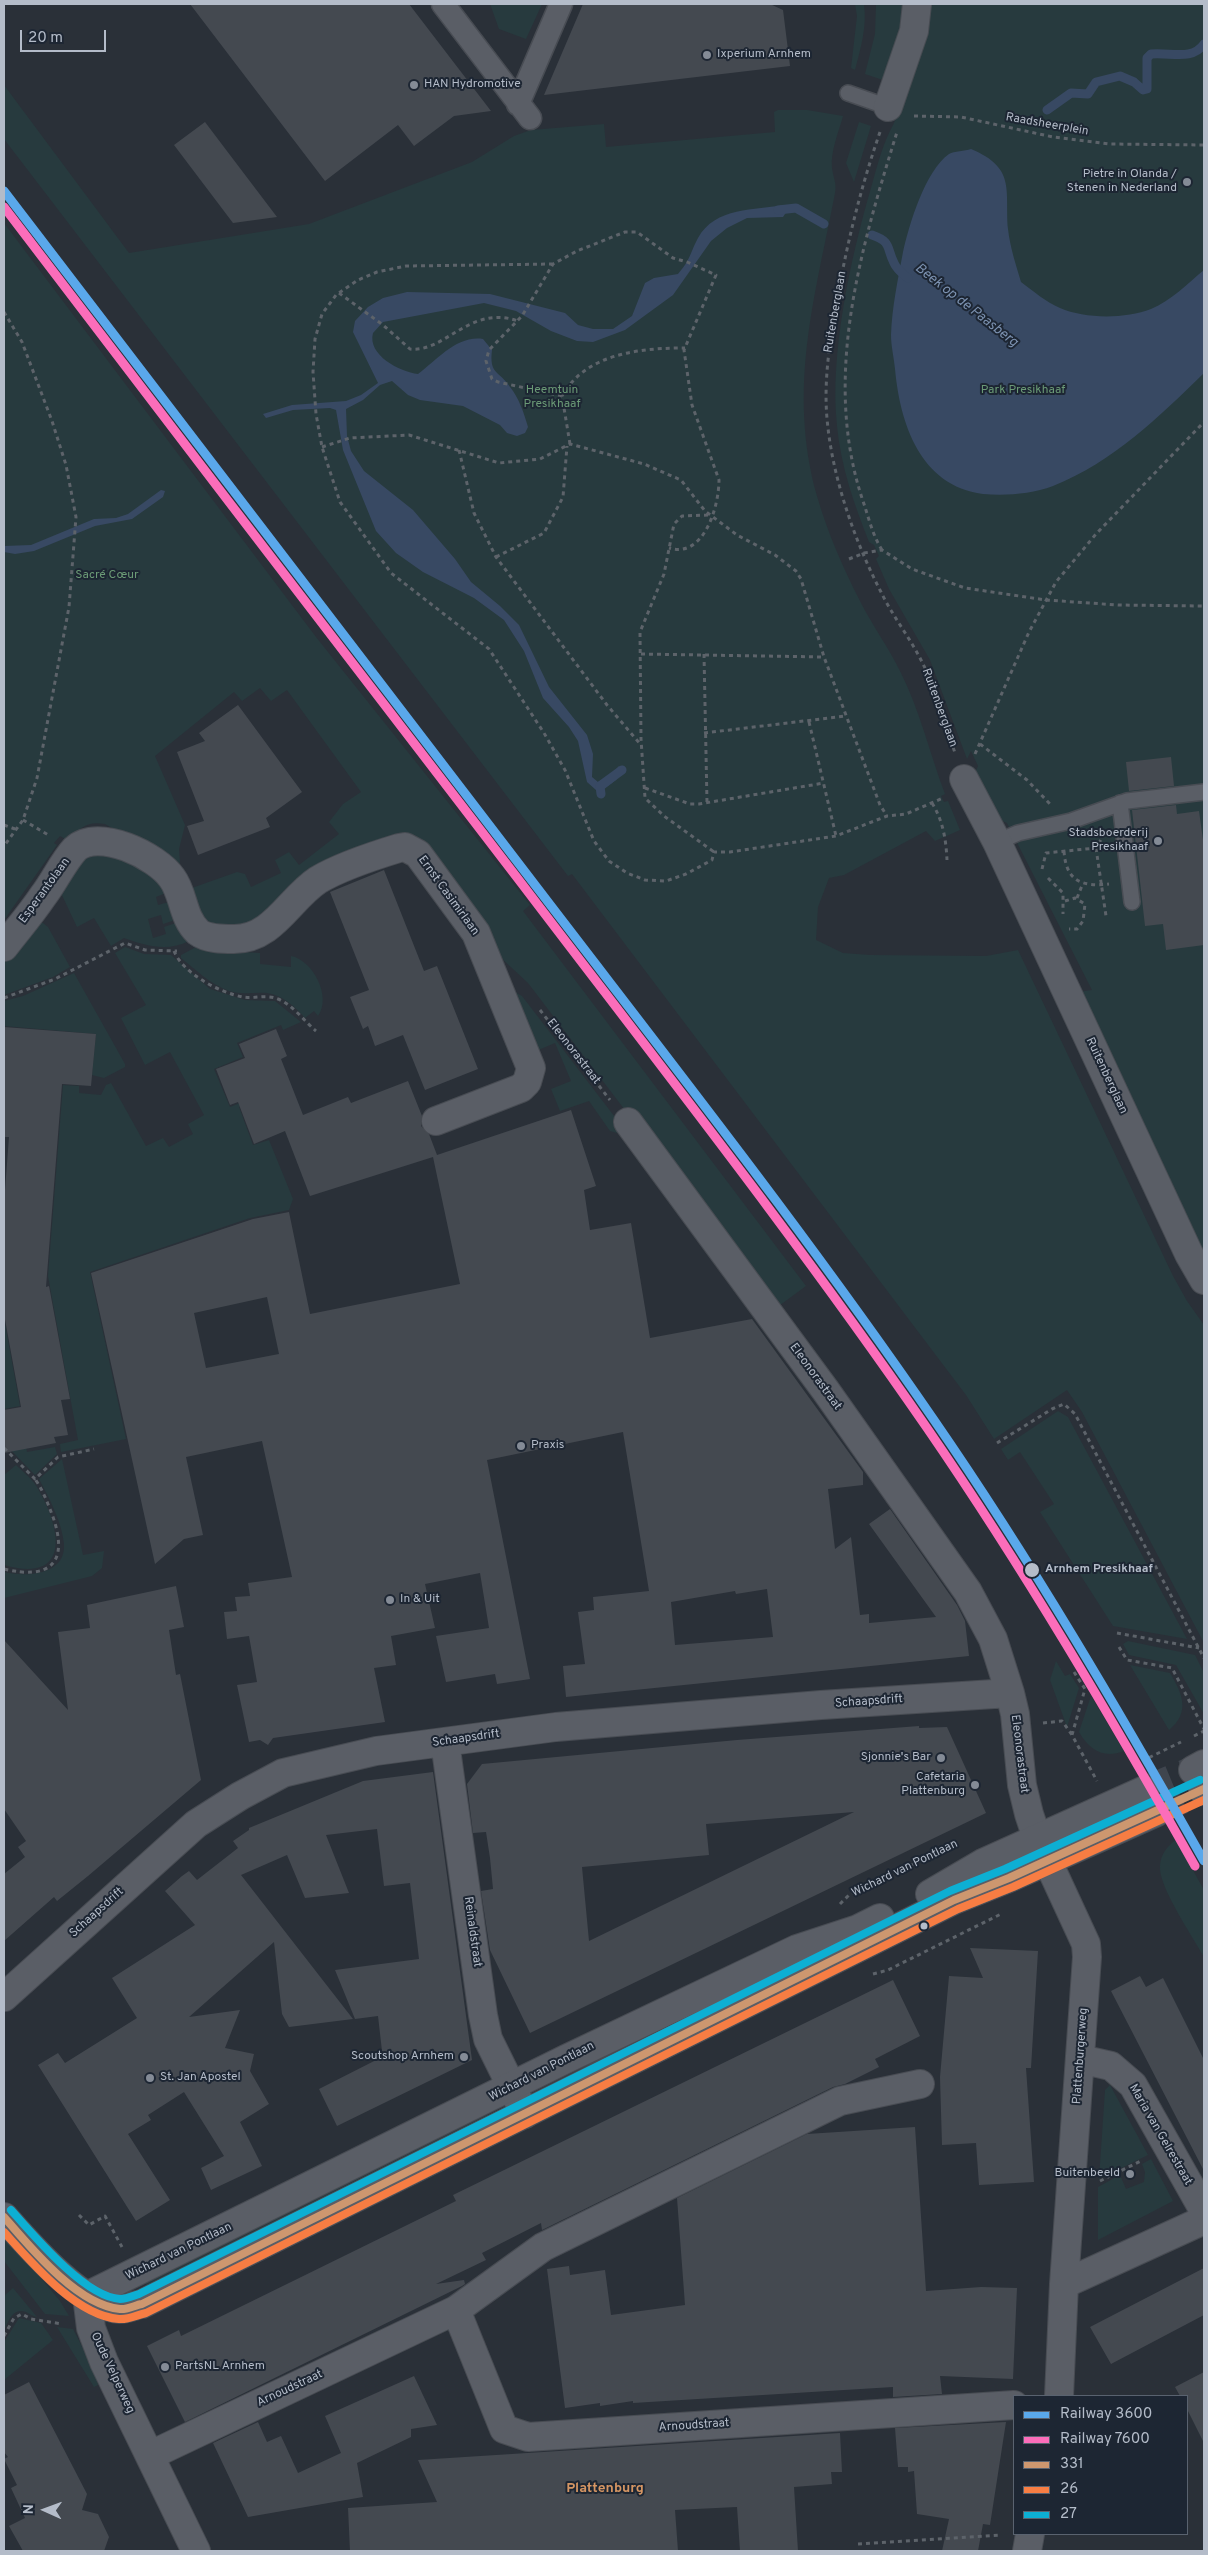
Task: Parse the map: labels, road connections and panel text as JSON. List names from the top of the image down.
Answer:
{
  "streets": {
    "street": [
      "Ruitenberglaan",
      "Esperantolaan",
      "Ernst Casimirlaan",
      "Eleonorastraat",
      "Schaapsdrift",
      "Wichard van Pontlaan",
      "Reinaldstraat",
      "Plattenburgerweg",
      "Maria van Gelrestraat",
      "Oude Velperweg",
      "Arnoudstraat"
    ],
    "path": ["Raadsheerplein"]
  },
  "crossings": [
    ["Raadsheerplein", "Ruitenberglaan"],
    ["Esperantolaan", "Ernst Casimirlaan"],
    ["Eleonorastraat", "Schaapsdrift"],
    ["Eleonorastraat", "Wichard van Pontlaan"],
    ["Eleonorastraat", "Plattenburgerweg"],
    ["Schaapsdrift", "Reinaldstraat"],
    ["Wichard van Pontlaan", "Reinaldstraat"],
    ["Wichard van Pontlaan", "Plattenburgerweg"],
    ["Wichard van Pontlaan", "Oude Velperweg"],
    ["Plattenburgerweg", "Maria van Gelrestraat"],
    ["Oude Velperweg", "Arnoudstraat"]
  ],
  "districts": ["Plattenburg"],
  "water": ["Beek op de Paasberg"],
  "parks": ["Heemtuin Presikhaaf", "Park Presikhaaf", "Sacré Cœur"],
  "places": [
    "Ixperium Arnhem",
    "HAN Hydromotive",
    "Pietre in Olanda / Stenen in Nederland",
    "Stadsboerderij Presikhaaf",
    "Praxis",
    "Arnhem Presikhaaf",
    "In & Uit",
    "Sjonnie's Bar",
    "Cafetaria Plattenburg",
    "Scoutshop Arnhem",
    "St. Jan Apostel",
    "Buitenbeeld",
    "PartsNL Arnhem"
  ],
  "lines": [
    "rail line 3600",
    "rail line 7600",
    "transit line 27",
    "transit line 331",
    "transit line 26"
  ],
  "legend": [
    "Railway 3600",
    "Railway 7600",
    "331",
    "26",
    "27"
  ],
  "scale_bar": "20 m",
  "north": "left"
}
